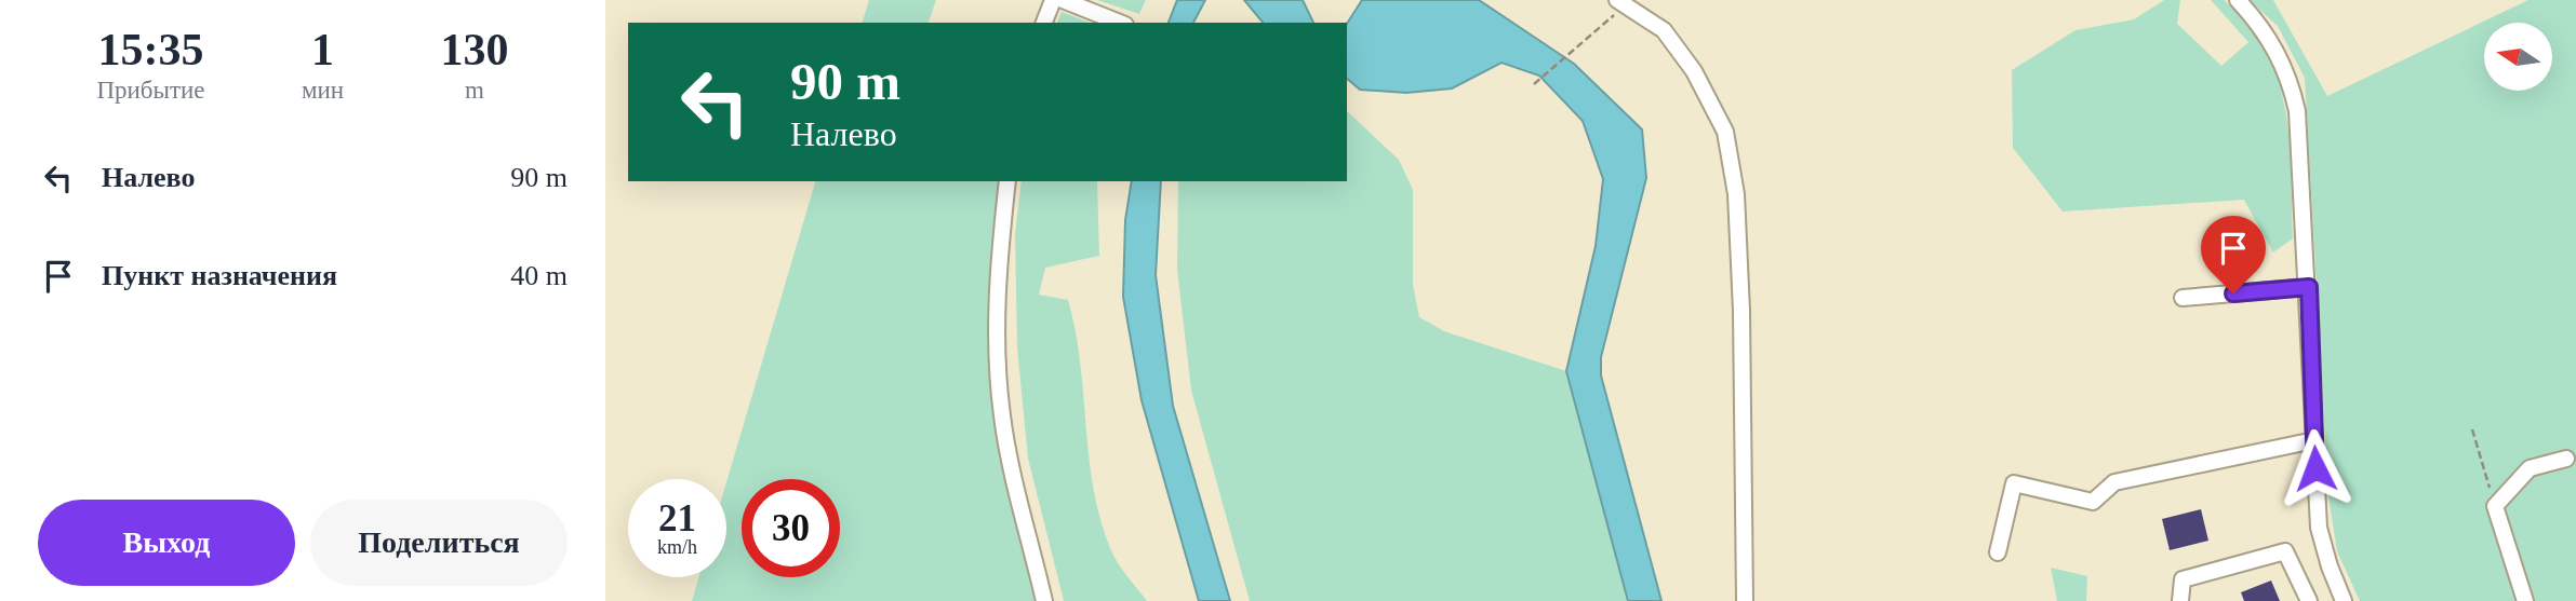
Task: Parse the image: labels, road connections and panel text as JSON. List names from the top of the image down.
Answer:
{
  "north": "left",
  "page": {
    "eta": [
      "15:35",
      "Прибытие",
      "1",
      "мин",
      "130",
      "m"
    ],
    "turn": ["90 m", "Налево"],
    "list": [
      {
        "name": "Налево",
        "value": "90 m"
      },
      {
        "name": "Пункт назначения",
        "value": "40 m"
      }
    ],
    "speed": "21 km/h",
    "limit": "30",
    "buttons": ["Выход", "Поделиться"]
  }
}
